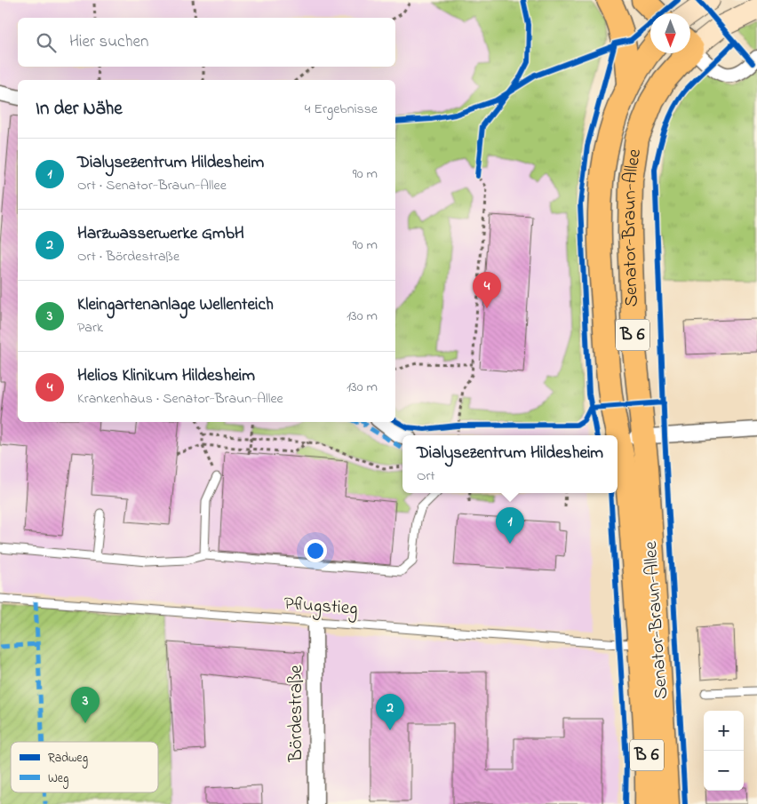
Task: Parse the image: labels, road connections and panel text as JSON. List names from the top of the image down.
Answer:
{
  "streets": {
    "main road": ["Senator-Braun-Allee", "B 6"],
    "street": ["Bördestraße"],
    "lane": ["Pflugstieg"]
  },
  "crossings": [
    ["Senator-Braun-Allee", "B 6"],
    ["Senator-Braun-Allee", "Pflugstieg"],
    ["Pflugstieg", "Bördestraße"]
  ],
  "legend": ["Radweg", "Weg"],
  "north": "bottom",
  "page": {
    "search": "Hier suchen",
    "heading": ["In der Nähe", "4 Ergebnisse"],
    "list": [
      {
        "mark": "1",
        "name": "Dialysezentrum Hildesheim",
        "note": "Ort · Senator-Braun-Allee",
        "value": "90 m"
      },
      {
        "mark": "2",
        "name": "Harzwasserwerke GmbH",
        "note": "Ort · Bördestraße",
        "value": "90 m"
      },
      {
        "mark": "3",
        "name": "Kleingartenanlage Wellenteich",
        "note": "Park",
        "value": "130 m"
      },
      {
        "mark": "4",
        "name": "Helios Klinikum Hildesheim",
        "note": "Krankenhaus · Senator-Braun-Allee",
        "value": "130 m"
      }
    ],
    "pins": [
      "4",
      "1",
      "3",
      "2"
    ],
    "popup": ["Dialysezentrum Hildesheim", "Ort"],
    "map_buttons": ["+", "−"]
  }
}
